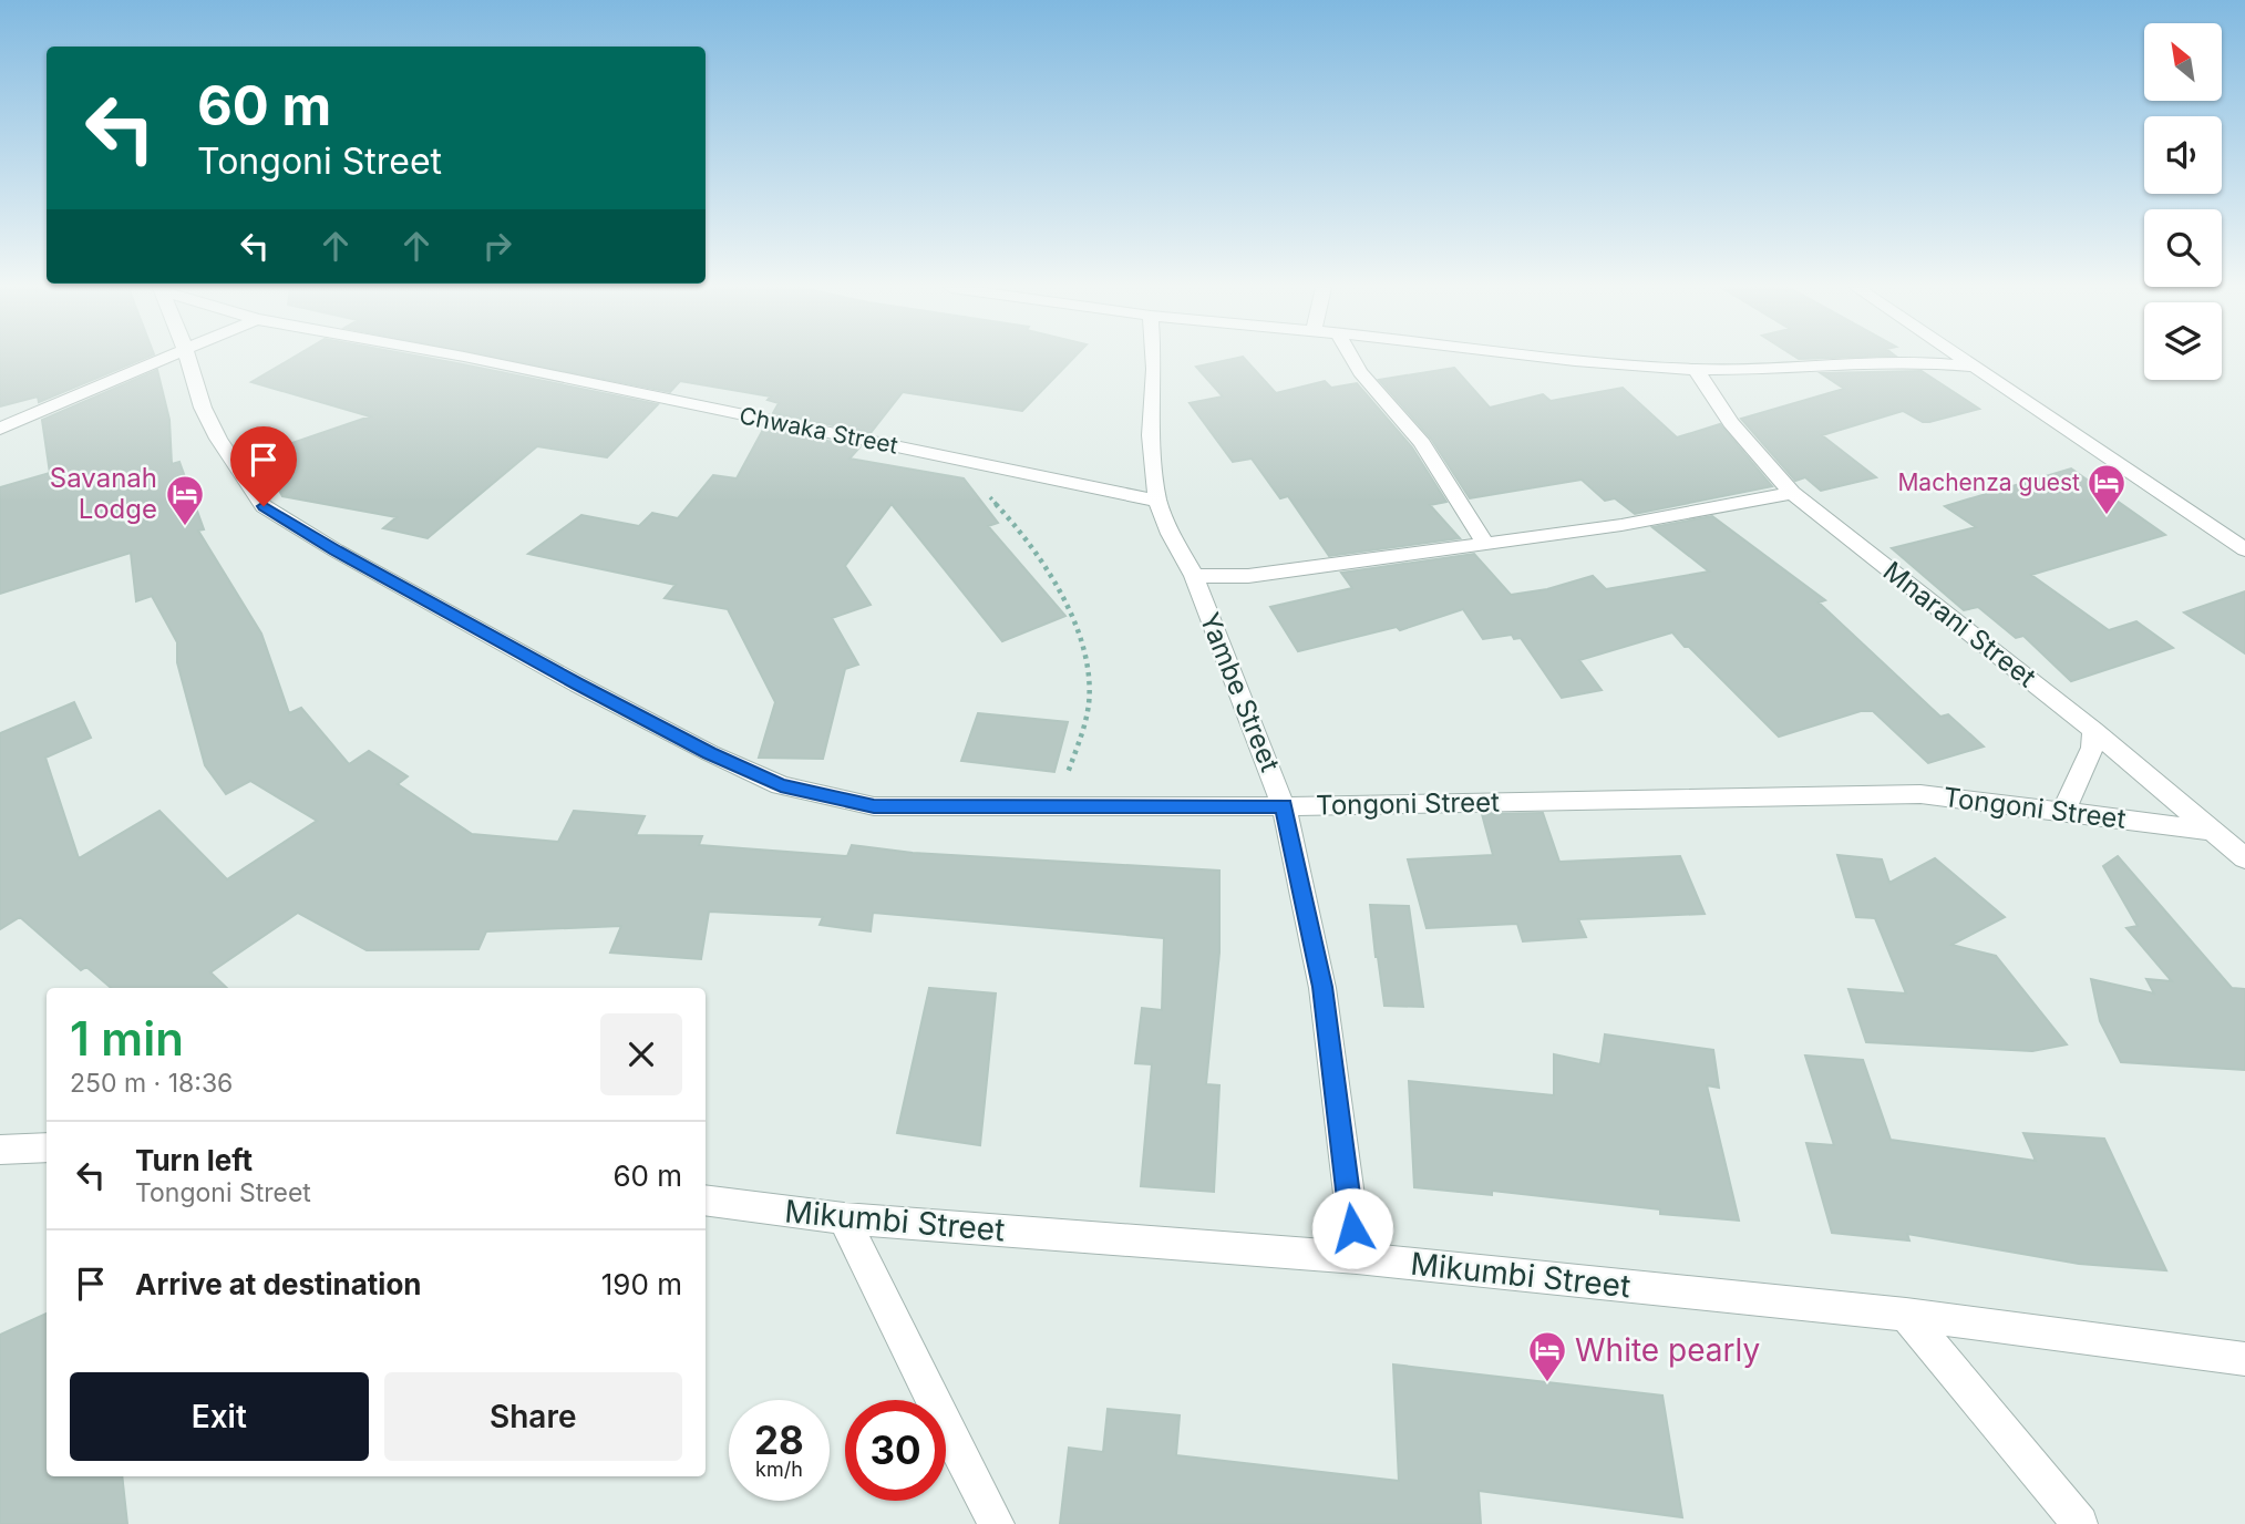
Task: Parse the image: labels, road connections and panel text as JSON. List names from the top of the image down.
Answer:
{
  "streets": {
    "street": [
      "Chwaka Street",
      "Mnarani Street",
      "Yambe Street",
      "Tongoni Street",
      "Mikumbi Street"
    ]
  },
  "crossings": [
    ["Chwaka Street", "Yambe Street"],
    ["Mnarani Street", "Tongoni Street"],
    ["Yambe Street", "Tongoni Street"],
    ["Yambe Street", "Mikumbi Street"]
  ],
  "places": {
    "hotel": ["Machenza guest", "Savanah Lodge", "White pearly"]
  },
  "north": "top left",
  "page": {
    "turn": ["60 m", "Tongoni Street"],
    "heading": ["1 min", "250 m · 18:36"],
    "list": [
      {
        "name": "Turn left",
        "note": "Tongoni Street",
        "value": "60 m"
      },
      {
        "name": "Arrive at destination",
        "value": "190 m"
      }
    ],
    "buttons": ["Exit", "Share"],
    "speed": "28 km/h",
    "limit": "30"
  }
}
